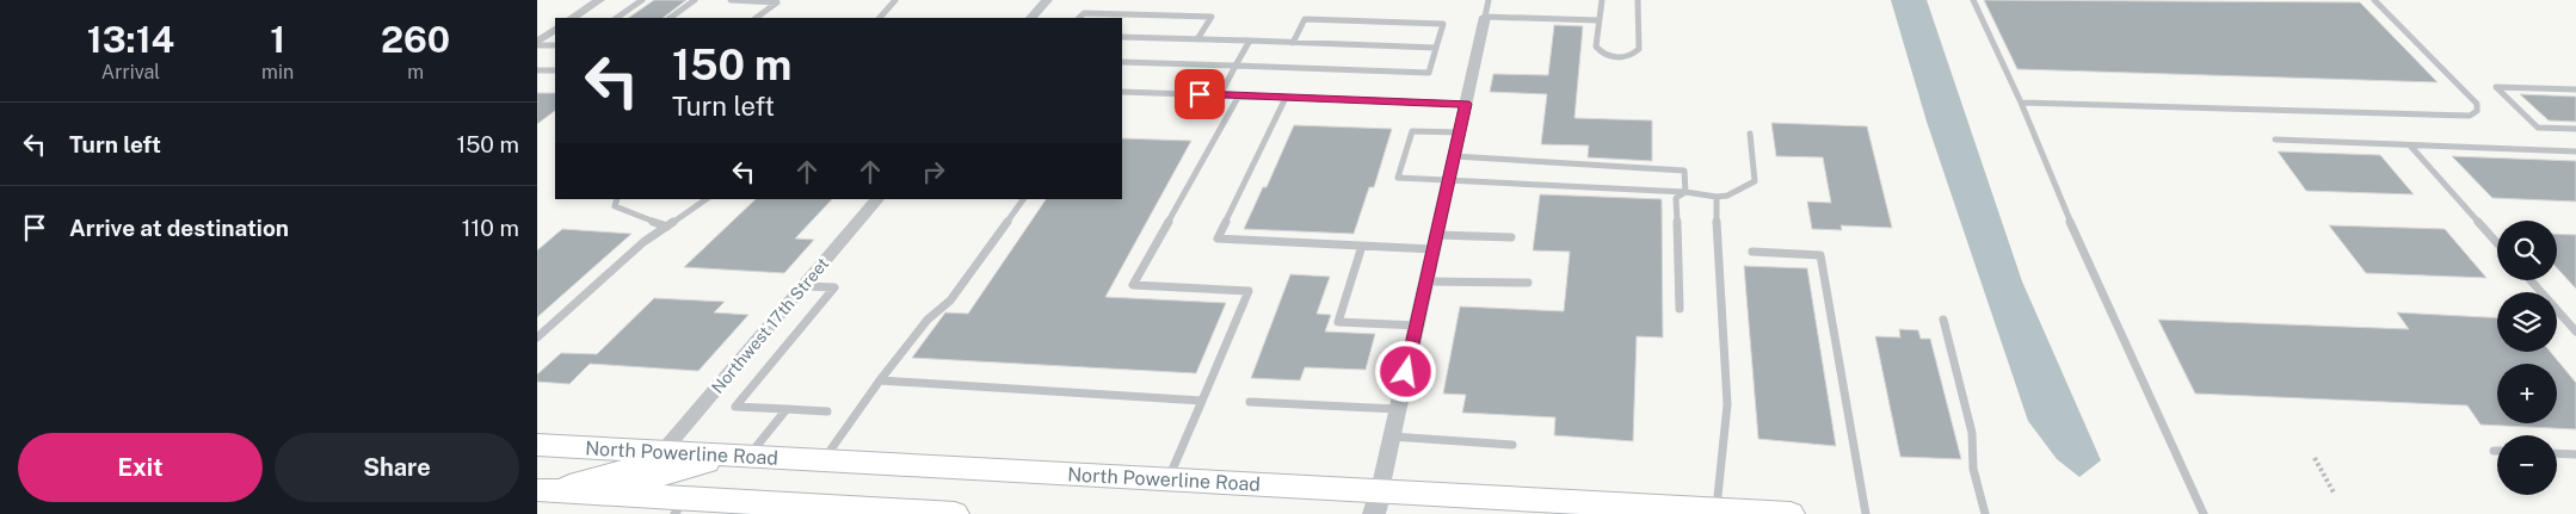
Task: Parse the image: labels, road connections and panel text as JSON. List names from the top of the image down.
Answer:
{
  "streets": {
    "main road": ["North Powerline Road"],
    "street": ["Northwest 17th Street"]
  },
  "crossings": [
    ["Northwest 17th Street", "North Powerline Road"]
  ],
  "page": {
    "eta": [
      "13:14",
      "Arrival",
      "1",
      "min",
      "260",
      "m"
    ],
    "turn": ["150 m", "Turn left"],
    "list": [
      {
        "name": "Turn left",
        "value": "150 m"
      },
      {
        "name": "Arrive at destination",
        "value": "110 m"
      }
    ],
    "map_buttons": ["+", "−"],
    "buttons": ["Exit", "Share"]
  }
}
